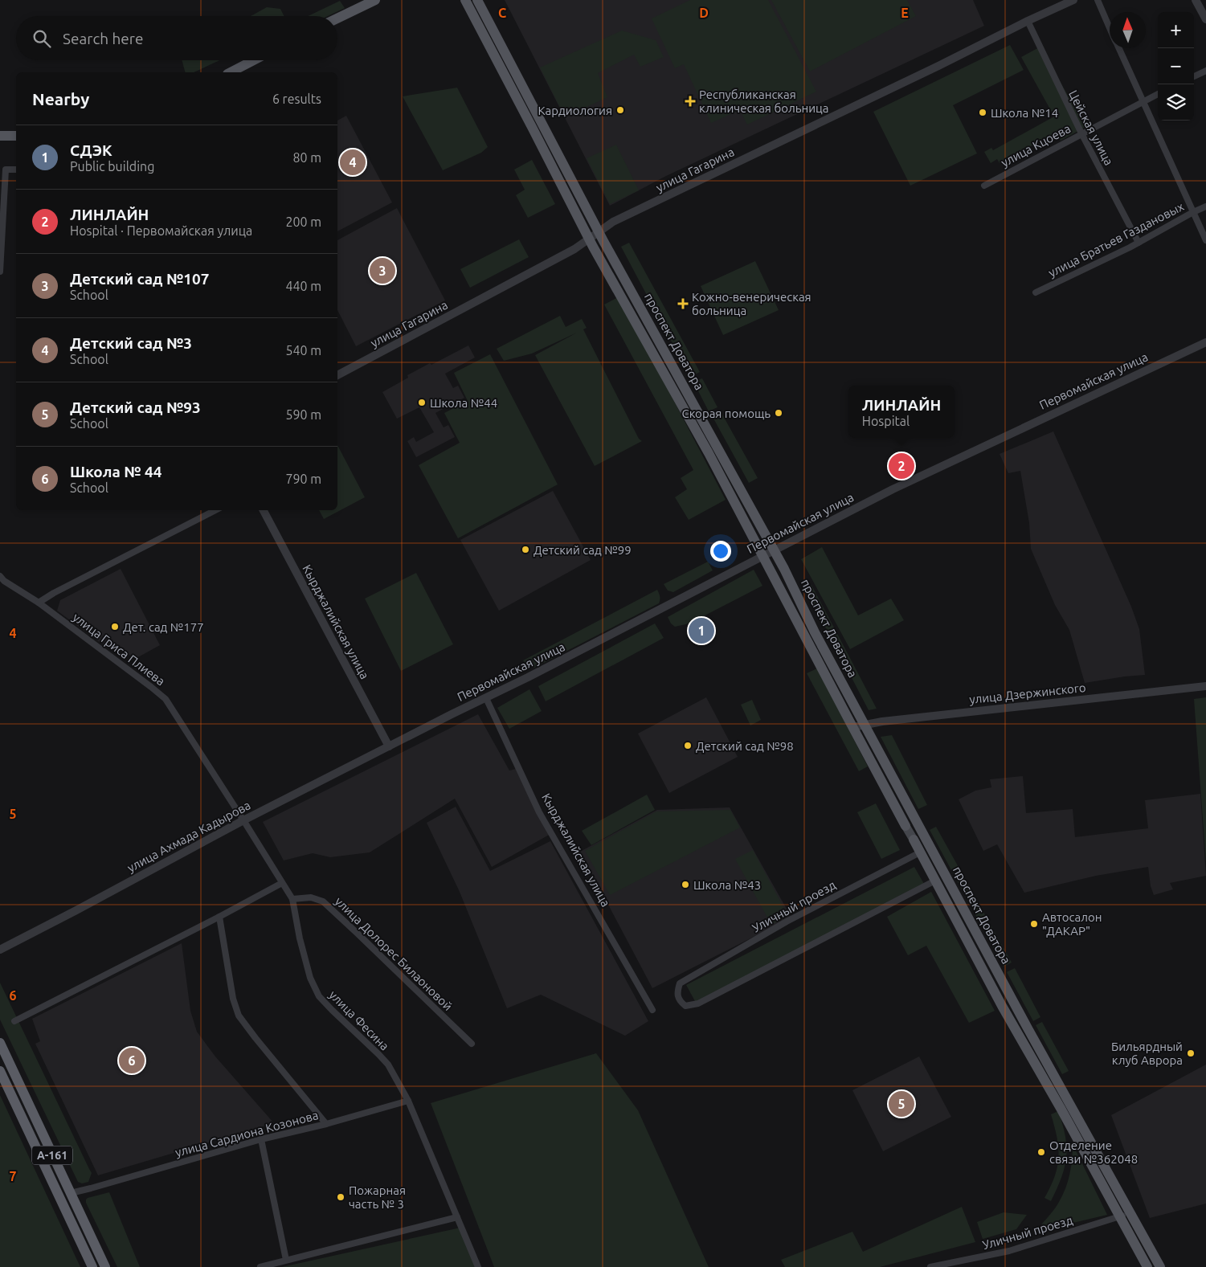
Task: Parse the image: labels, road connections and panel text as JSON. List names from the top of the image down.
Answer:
{
  "streets": {
    "highway": ["А-161"],
    "main road": ["проспект Доватора"],
    "street": [
      "Цейская улица",
      "улица Кцоева",
      "улица Гагарина",
      "улица Братьев Газдановых",
      "Первомайская улица",
      "Кырджалийская улица",
      "улица Гриса Плиева",
      "улица Дзержинского",
      "улица Ахмада Кадырова",
      "Уличный проезд",
      "улица Долорес Билаоновой",
      "улица Фесина",
      "улица Сардиона Козонова"
    ]
  },
  "crossings": [
    ["Цейская улица", "улица Кцоева"],
    ["Цейская улица", "улица Гагарина"],
    ["Цейская улица", "улица Братьев Газдановых"],
    ["улица Гагарина", "проспект Доватора"],
    ["проспект Доватора", "Первомайская улица"],
    ["проспект Доватора", "улица Дзержинского"],
    ["проспект Доватора", "Уличный проезд"],
    ["Первомайская улица", "Кырджалийская улица"],
    ["Первомайская улица", "улица Ахмада Кадырова"],
    ["Кырджалийская улица", "улица Ахмада Кадырова"],
    ["улица Гриса Плиева", "улица Ахмада Кадырова"],
    ["улица Гриса Плиева", "улица Фесина"],
    ["улица Долорес Билаоновой", "улица Фесина"],
    ["улица Фесина", "улица Сардиона Козонова"],
    ["улица Сардиона Козонова", "А-161"]
  ],
  "places": {
    "health": ["Республиканская клиническая больница", "Кожно-венерическая больница"],
    "other": [
      "Кардиология",
      "Школа №14",
      "Школа №44",
      "Скорая помощь",
      "Детский сад №99",
      "Дет. сад №177",
      "Детский сад №98",
      "Школа №43",
      "Автосалон \"ДАКАР\"",
      "Бильярдный клуб Аврора",
      "Отделение связи №362048",
      "Пожарная часть № 3"
    ]
  },
  "north": "top",
  "page": {
    "map_buttons": ["+", "−"],
    "search": "Search here",
    "heading": ["Nearby", "6 results"],
    "list": [
      {
        "mark": "1",
        "name": "СДЭК",
        "note": "Public building",
        "value": "80 m"
      },
      {
        "mark": "2",
        "name": "ЛИНЛАЙН",
        "note": "Hospital · Первомайская улица",
        "value": "200 m"
      },
      {
        "mark": "3",
        "name": "Детский сад №107",
        "note": "School",
        "value": "440 m"
      },
      {
        "mark": "4",
        "name": "Детский сад №3",
        "note": "School",
        "value": "540 m"
      },
      {
        "mark": "5",
        "name": "Детский сад №93",
        "note": "School",
        "value": "590 m"
      },
      {
        "mark": "6",
        "name": "Школа № 44",
        "note": "School",
        "value": "790 m"
      }
    ],
    "pins": [
      "4",
      "3",
      "2",
      "1",
      "6",
      "5"
    ],
    "popup": ["ЛИНЛАЙН", "Hospital"]
  },
  "grid": {
    "columns": ["C", "D", "E"],
    "rows": [
      "4",
      "5",
      "6",
      "7"
    ]
  }
}
